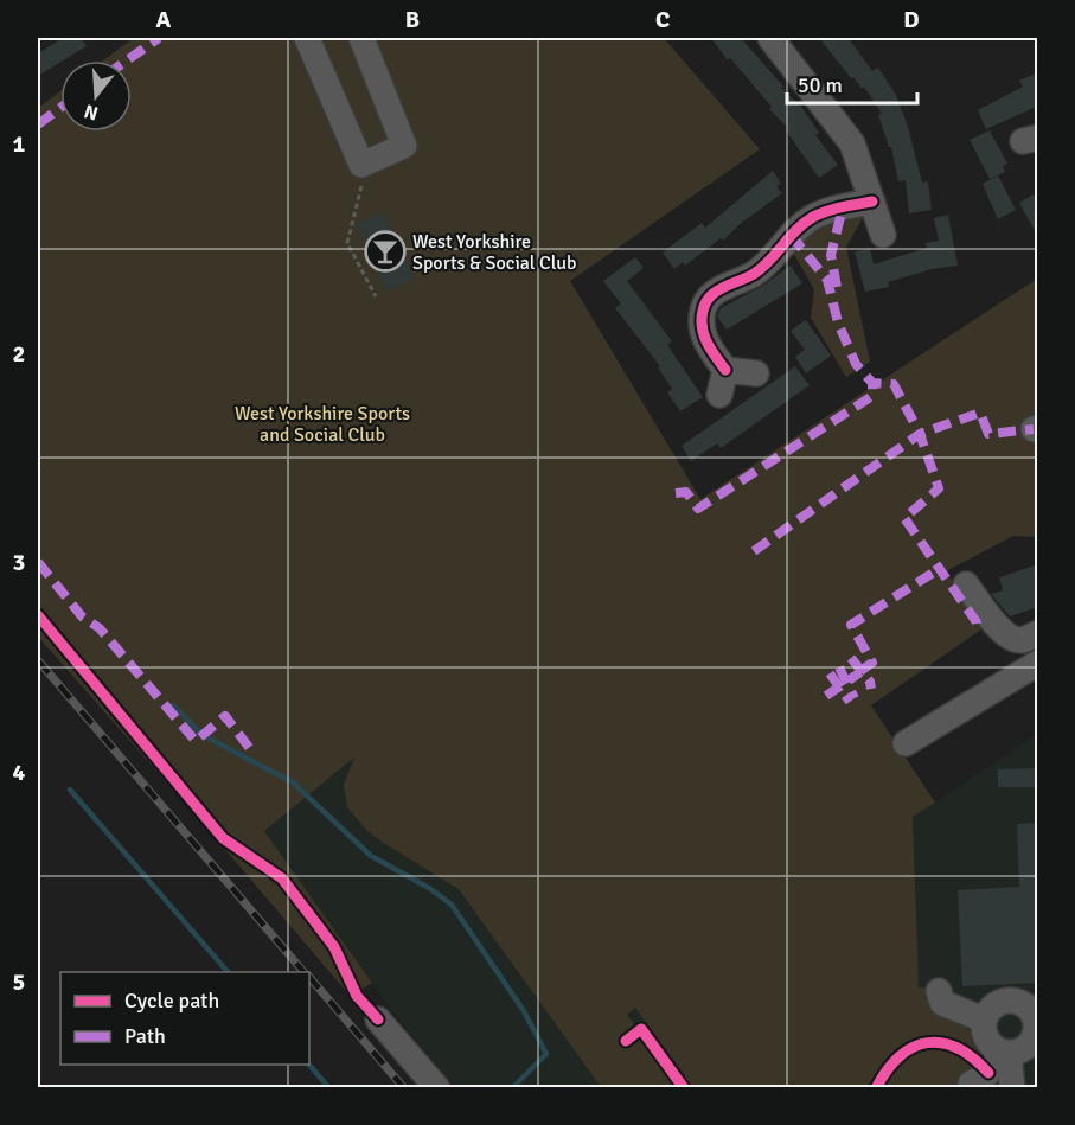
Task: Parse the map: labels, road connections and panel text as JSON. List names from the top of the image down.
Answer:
{
  "parks": ["West Yorkshire Sports and Social Club"],
  "places": {
    "bar": ["West Yorkshire Sports & Social Club"]
  },
  "legend": ["Cycle path", "Path"],
  "scale_bar": "50 m",
  "north": "bottom",
  "grid": {
    "columns": [
      "A",
      "B",
      "C",
      "D"
    ],
    "rows": [
      "1",
      "2",
      "3",
      "4",
      "5"
    ]
  }
}
